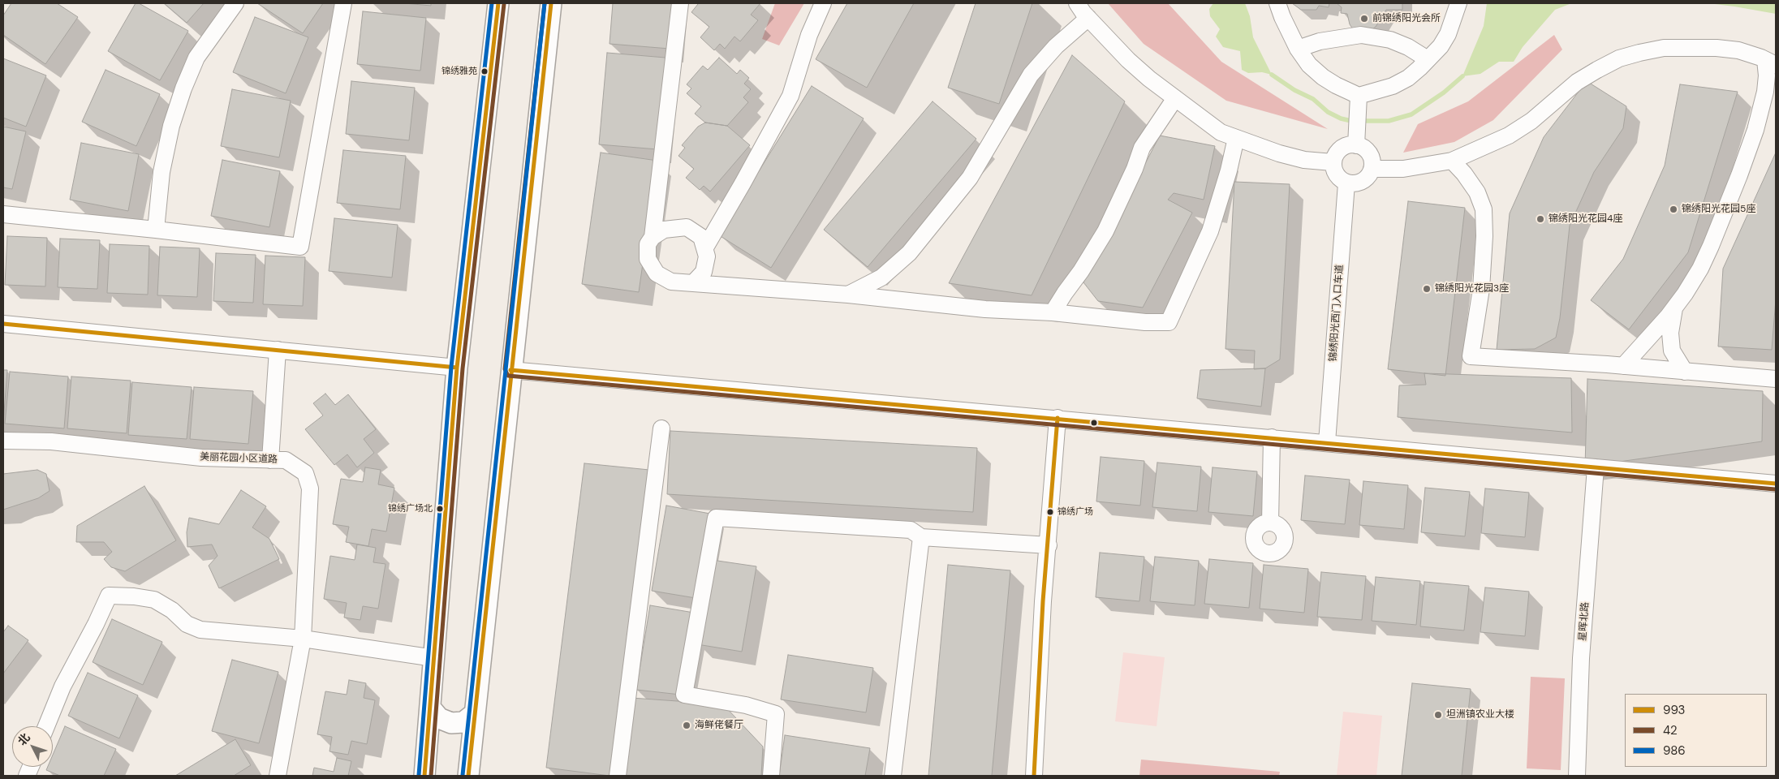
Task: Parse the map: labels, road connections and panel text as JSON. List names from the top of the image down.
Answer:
{
  "streets": {
    "street": ["锦绣阳光西门入口车道", "美丽花园小区道路", "星晖北路"]
  },
  "places": [
    "前锦绣阳光会所",
    "锦绣雅苑",
    "锦绣阳光花园5座",
    "锦绣阳光花园4座",
    "锦绣阳光花园3座",
    "锦绣广场北",
    "锦绣广场",
    "坦洲镇农业大楼",
    "海鲜佬餐厅"
  ],
  "lines": ["transit line 993", "transit line 42", "transit line 986"],
  "legend": ["993", "42", "986"],
  "north": "top left"
}
